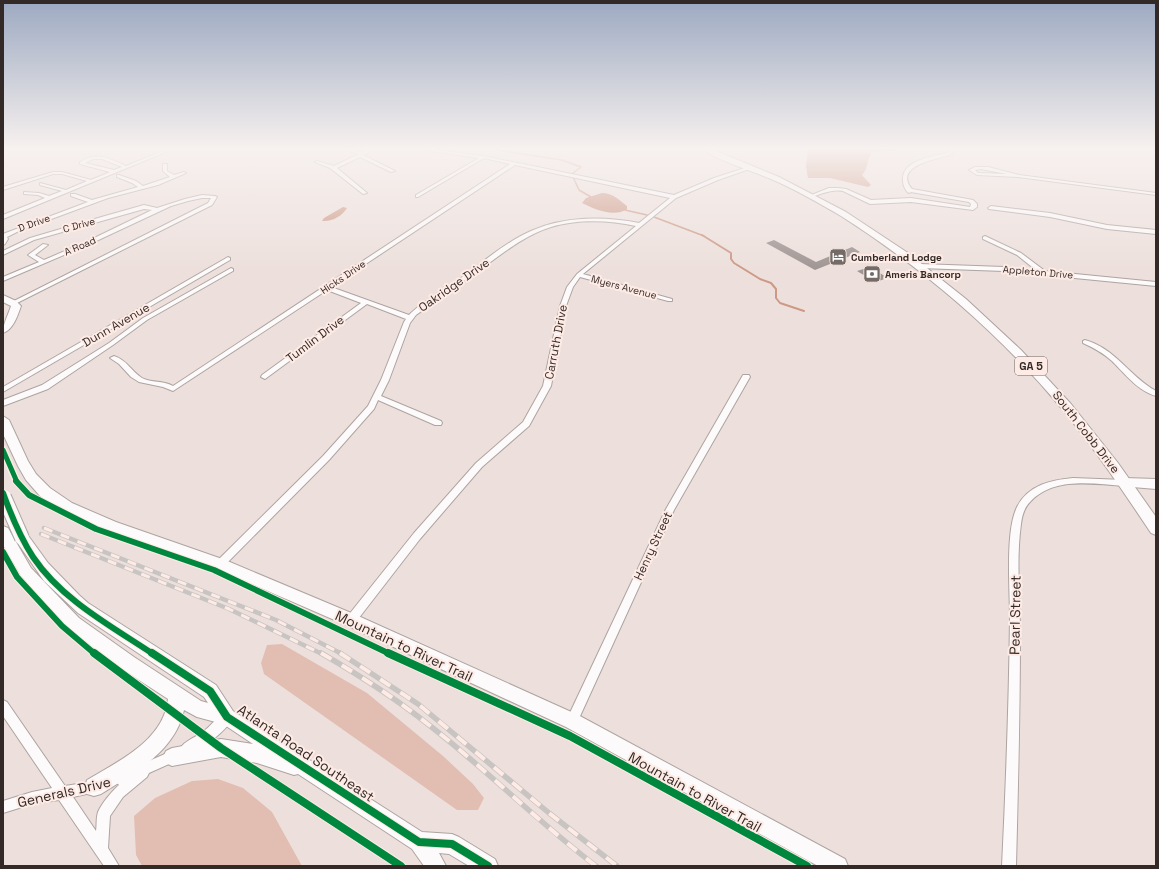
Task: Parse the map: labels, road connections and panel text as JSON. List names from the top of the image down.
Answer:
{
  "streets": {
    "main road": [
      "GA 5",
      "South Cobb Drive",
      "Pearl Street",
      "Atlanta Road Southeast"
    ],
    "street": [
      "D Drive",
      "C Drive",
      "A Road",
      "Appleton Drive",
      "Hicks Drive",
      "Oakridge Drive",
      "Myers Avenue",
      "Dunn Avenue",
      "Tumlin Drive",
      "Carruth Drive",
      "Henry Street",
      "Generals Drive"
    ],
    "cycle path": ["Mountain to River Trail"]
  },
  "crossings": [
    ["C Drive", "A Road"],
    ["Appleton Drive", "South Cobb Drive"],
    ["Oakridge Drive", "Carruth Drive"],
    ["Myers Avenue", "Carruth Drive"],
    ["South Cobb Drive", "Pearl Street"],
    ["Atlanta Road Southeast", "Generals Drive"]
  ],
  "places": {
    "hotel": ["Cumberland Lodge"],
    "bank": ["Ameris Bancorp"]
  }
}
